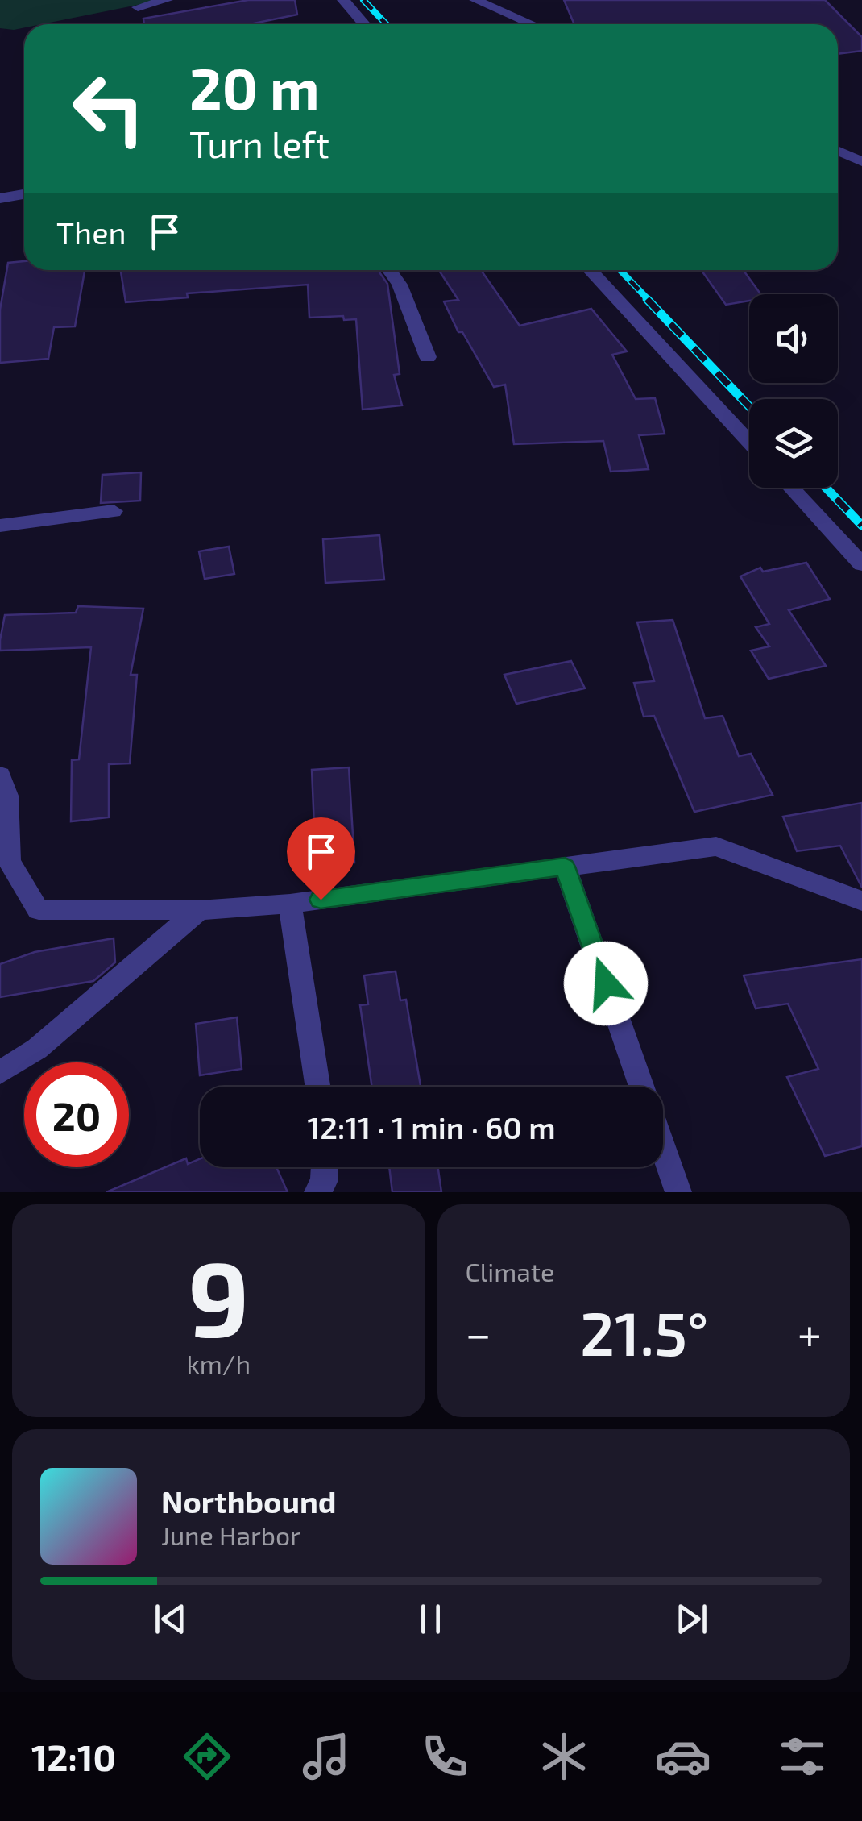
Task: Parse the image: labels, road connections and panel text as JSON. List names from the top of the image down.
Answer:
{
  "page": {
    "turn": ["20 m", "Turn left"],
    "then": "Then",
    "limit": "20",
    "trip": "12:11 · 1 min · 60 m",
    "tile": [
      ["9", "km/h"],
      "Climate"
    ],
    "heat": ["−", "21.5°", "+"],
    "song": ["Northbound", "June Harbor"],
    "tabs": "12:10"
  }
}
